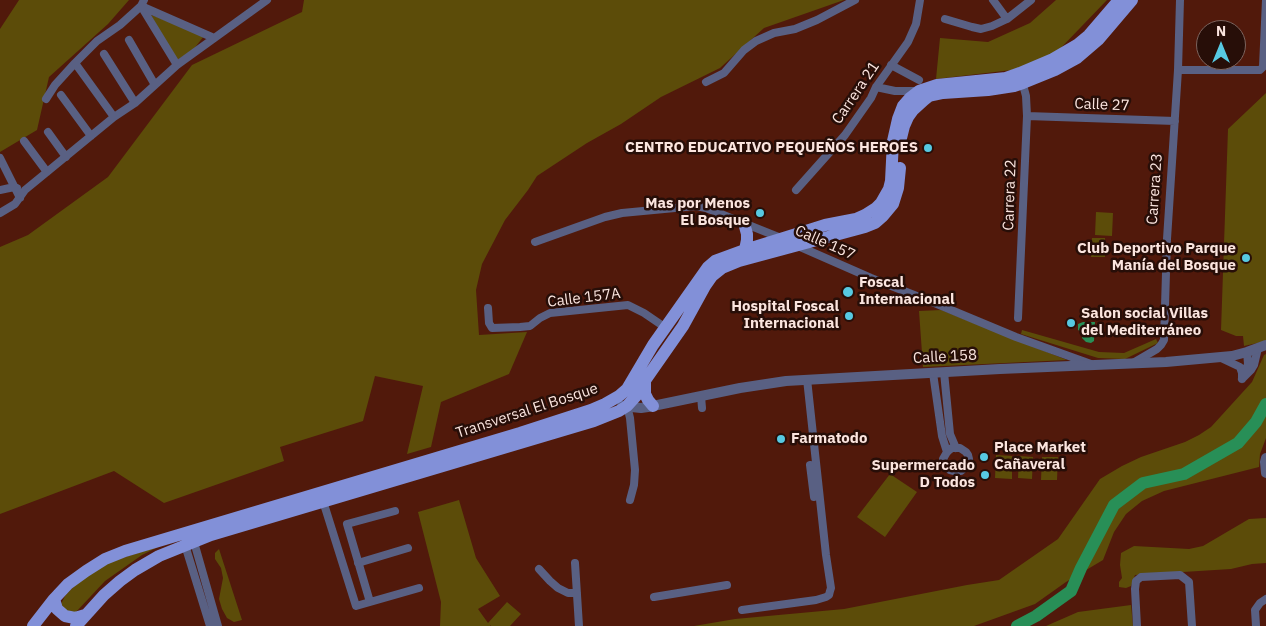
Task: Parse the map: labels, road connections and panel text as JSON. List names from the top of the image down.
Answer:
{
  "streets": {
    "main road": ["Transversal El Bosque"],
    "street": [
      "Carrera 21",
      "Calle 27",
      "Carrera 23",
      "Carrera 22",
      "Calle 157",
      "Calle 157A",
      "Calle 158"
    ]
  },
  "crossings": [
    ["Calle 27", "Carrera 23"],
    ["Calle 27", "Carrera 22"],
    ["Carrera 23", "Calle 158"],
    ["Carrera 22", "Transversal El Bosque"],
    ["Calle 157", "Calle 158"],
    ["Calle 157", "Transversal El Bosque"],
    ["Calle 157A", "Transversal El Bosque"],
    ["Calle 158", "Transversal El Bosque"]
  ],
  "places": [
    "CENTRO EDUCATIVO PEQUEÑOS HEROES",
    "Mas por Menos El Bosque",
    "Club Deportivo Parque Manía del Bosque",
    "Foscal Internacional",
    "Hospital Foscal Internacional",
    "Salon social Villas del Mediterráneo",
    "Farmatodo",
    "Place Market Cañaveral",
    "Supermercado D Todos"
  ],
  "north": "top"
}
